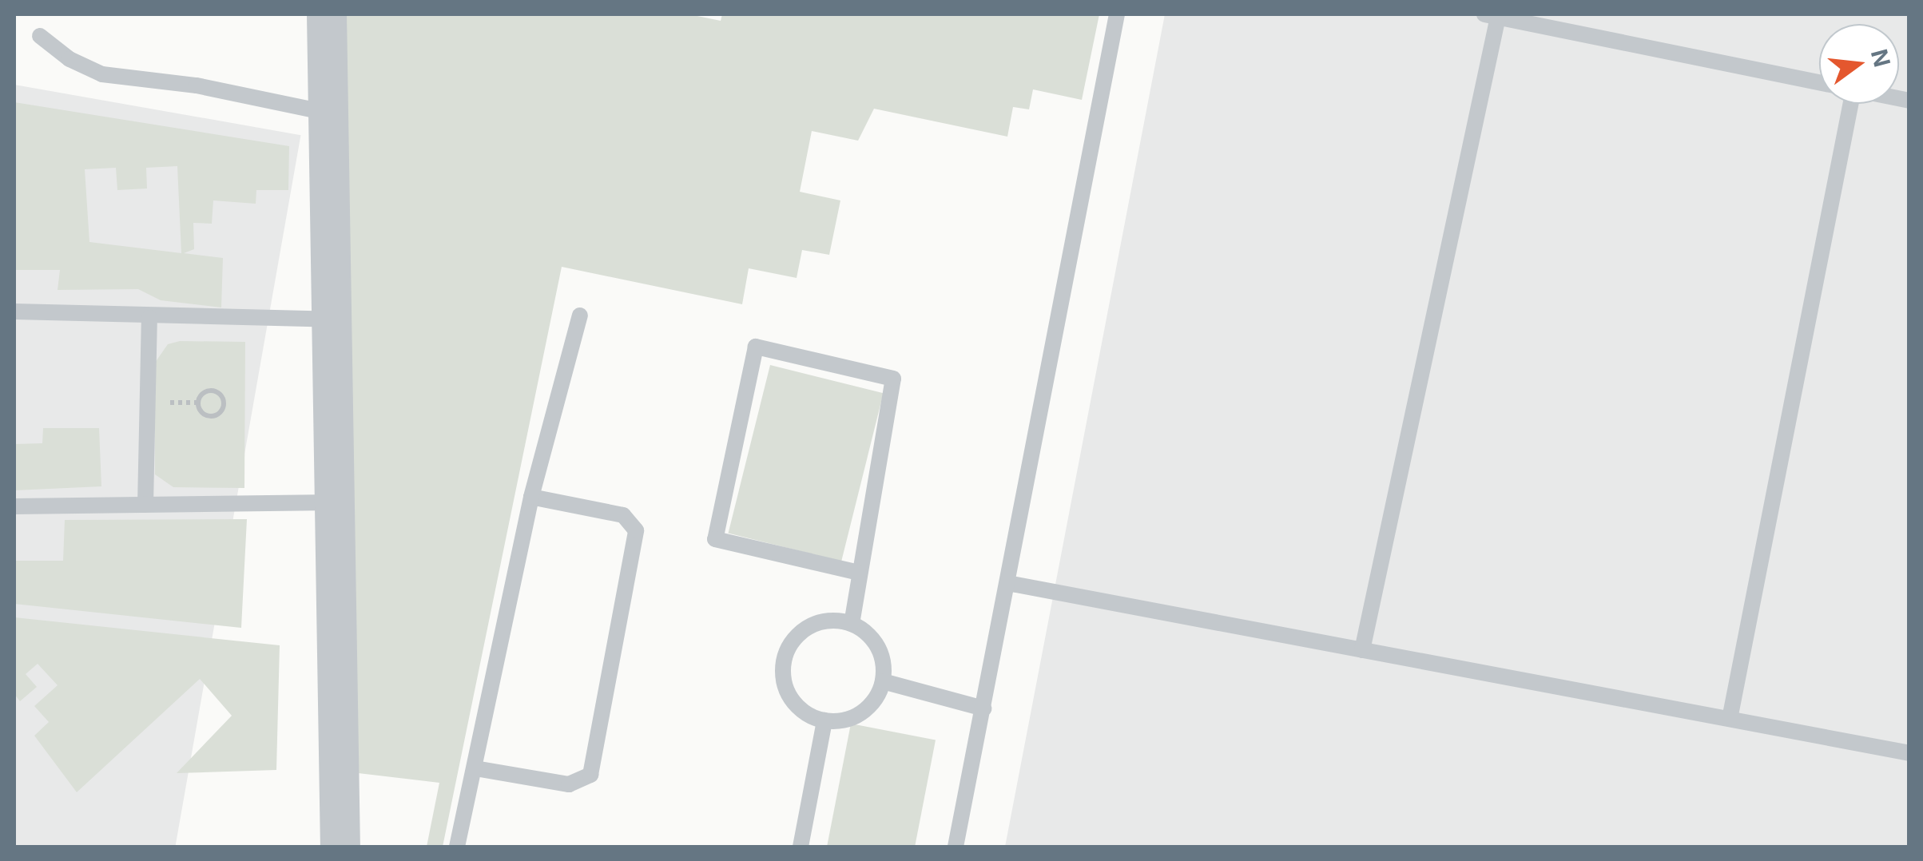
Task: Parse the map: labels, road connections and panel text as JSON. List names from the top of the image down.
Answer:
{
  "north": "right"
}
